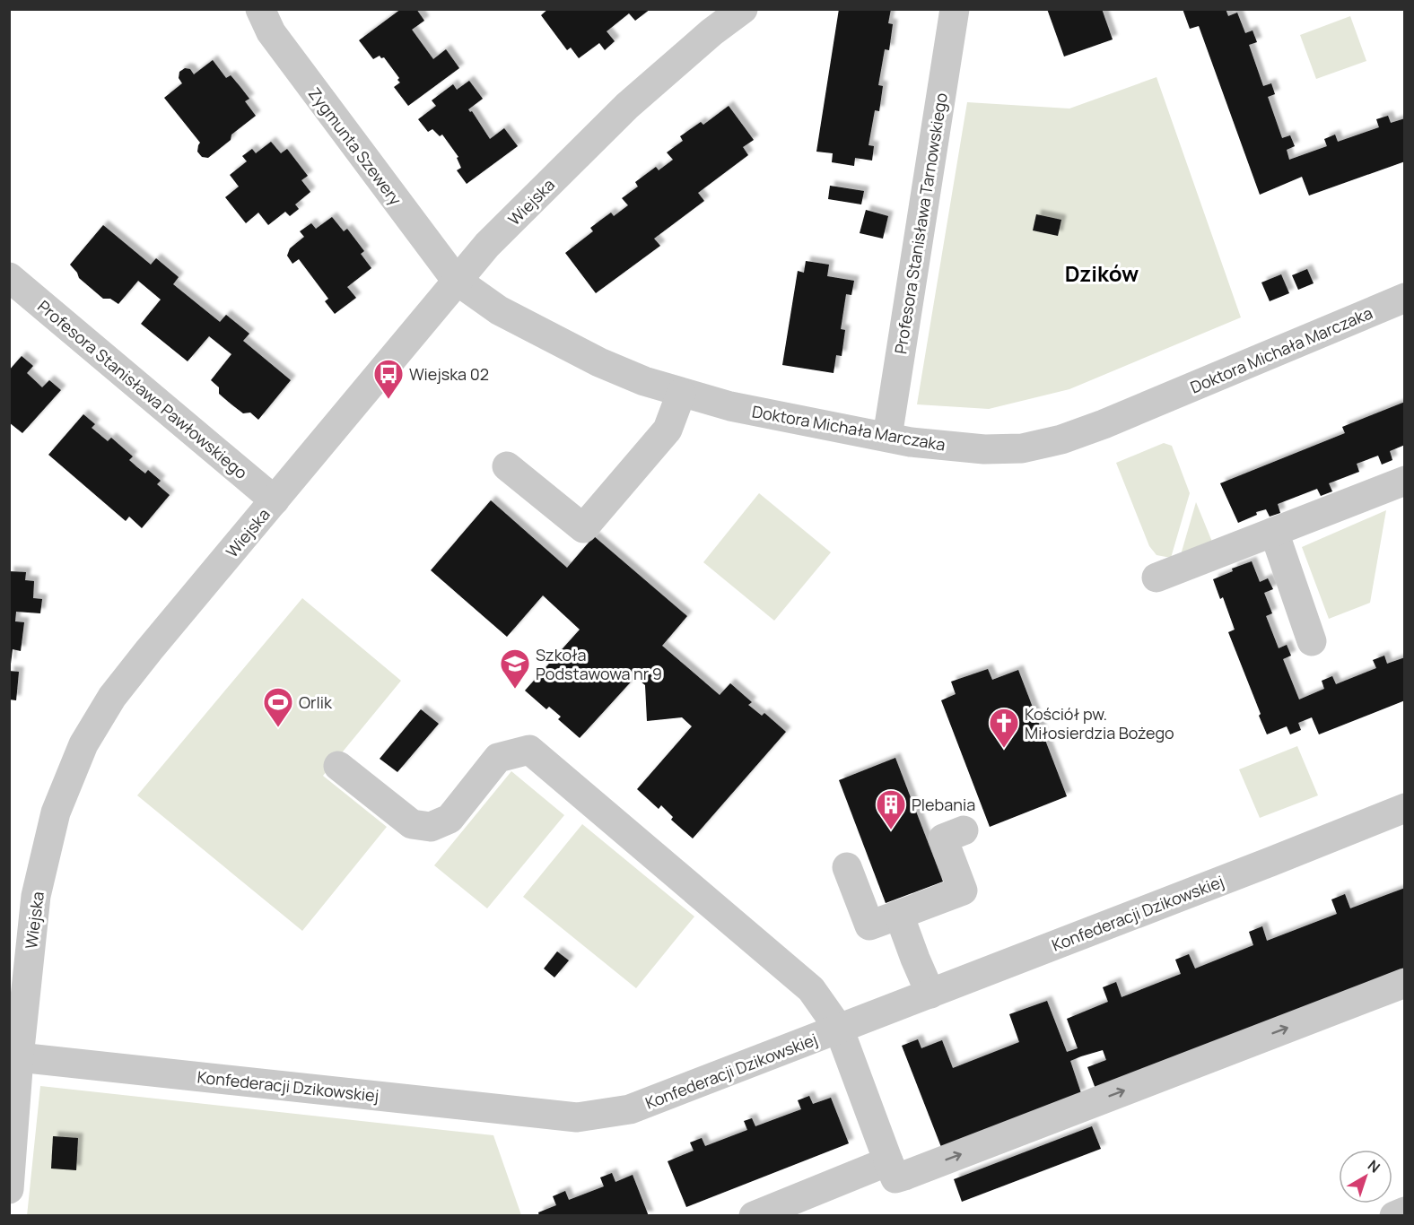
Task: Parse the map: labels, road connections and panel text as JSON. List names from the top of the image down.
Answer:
{
  "streets": {
    "street": [
      "Zygmunta Szewery",
      "Wiejska",
      "Profesora Stanisława Tarnowskiego",
      "Doktora Michała Marczaka",
      "Profesora Stanisława Pawłowskiego",
      "Konfederacji Dzikowskiej"
    ]
  },
  "crossings": [
    ["Zygmunta Szewery", "Wiejska"],
    ["Zygmunta Szewery", "Doktora Michała Marczaka"],
    ["Wiejska", "Doktora Michała Marczaka"],
    ["Wiejska", "Profesora Stanisława Pawłowskiego"],
    ["Wiejska", "Konfederacji Dzikowskiej"],
    ["Profesora Stanisława Tarnowskiego", "Doktora Michała Marczaka"]
  ],
  "districts": ["Dzików"],
  "places": {
    "bus stop": ["Wiejska 02"],
    "school or university": ["Szkoła Podstawowa nr 9"],
    "sports": ["Orlik"],
    "church": ["Kościół pw. Miłosierdzia Bożego"],
    "building": ["Plebania"]
  },
  "north": "top right"
}
